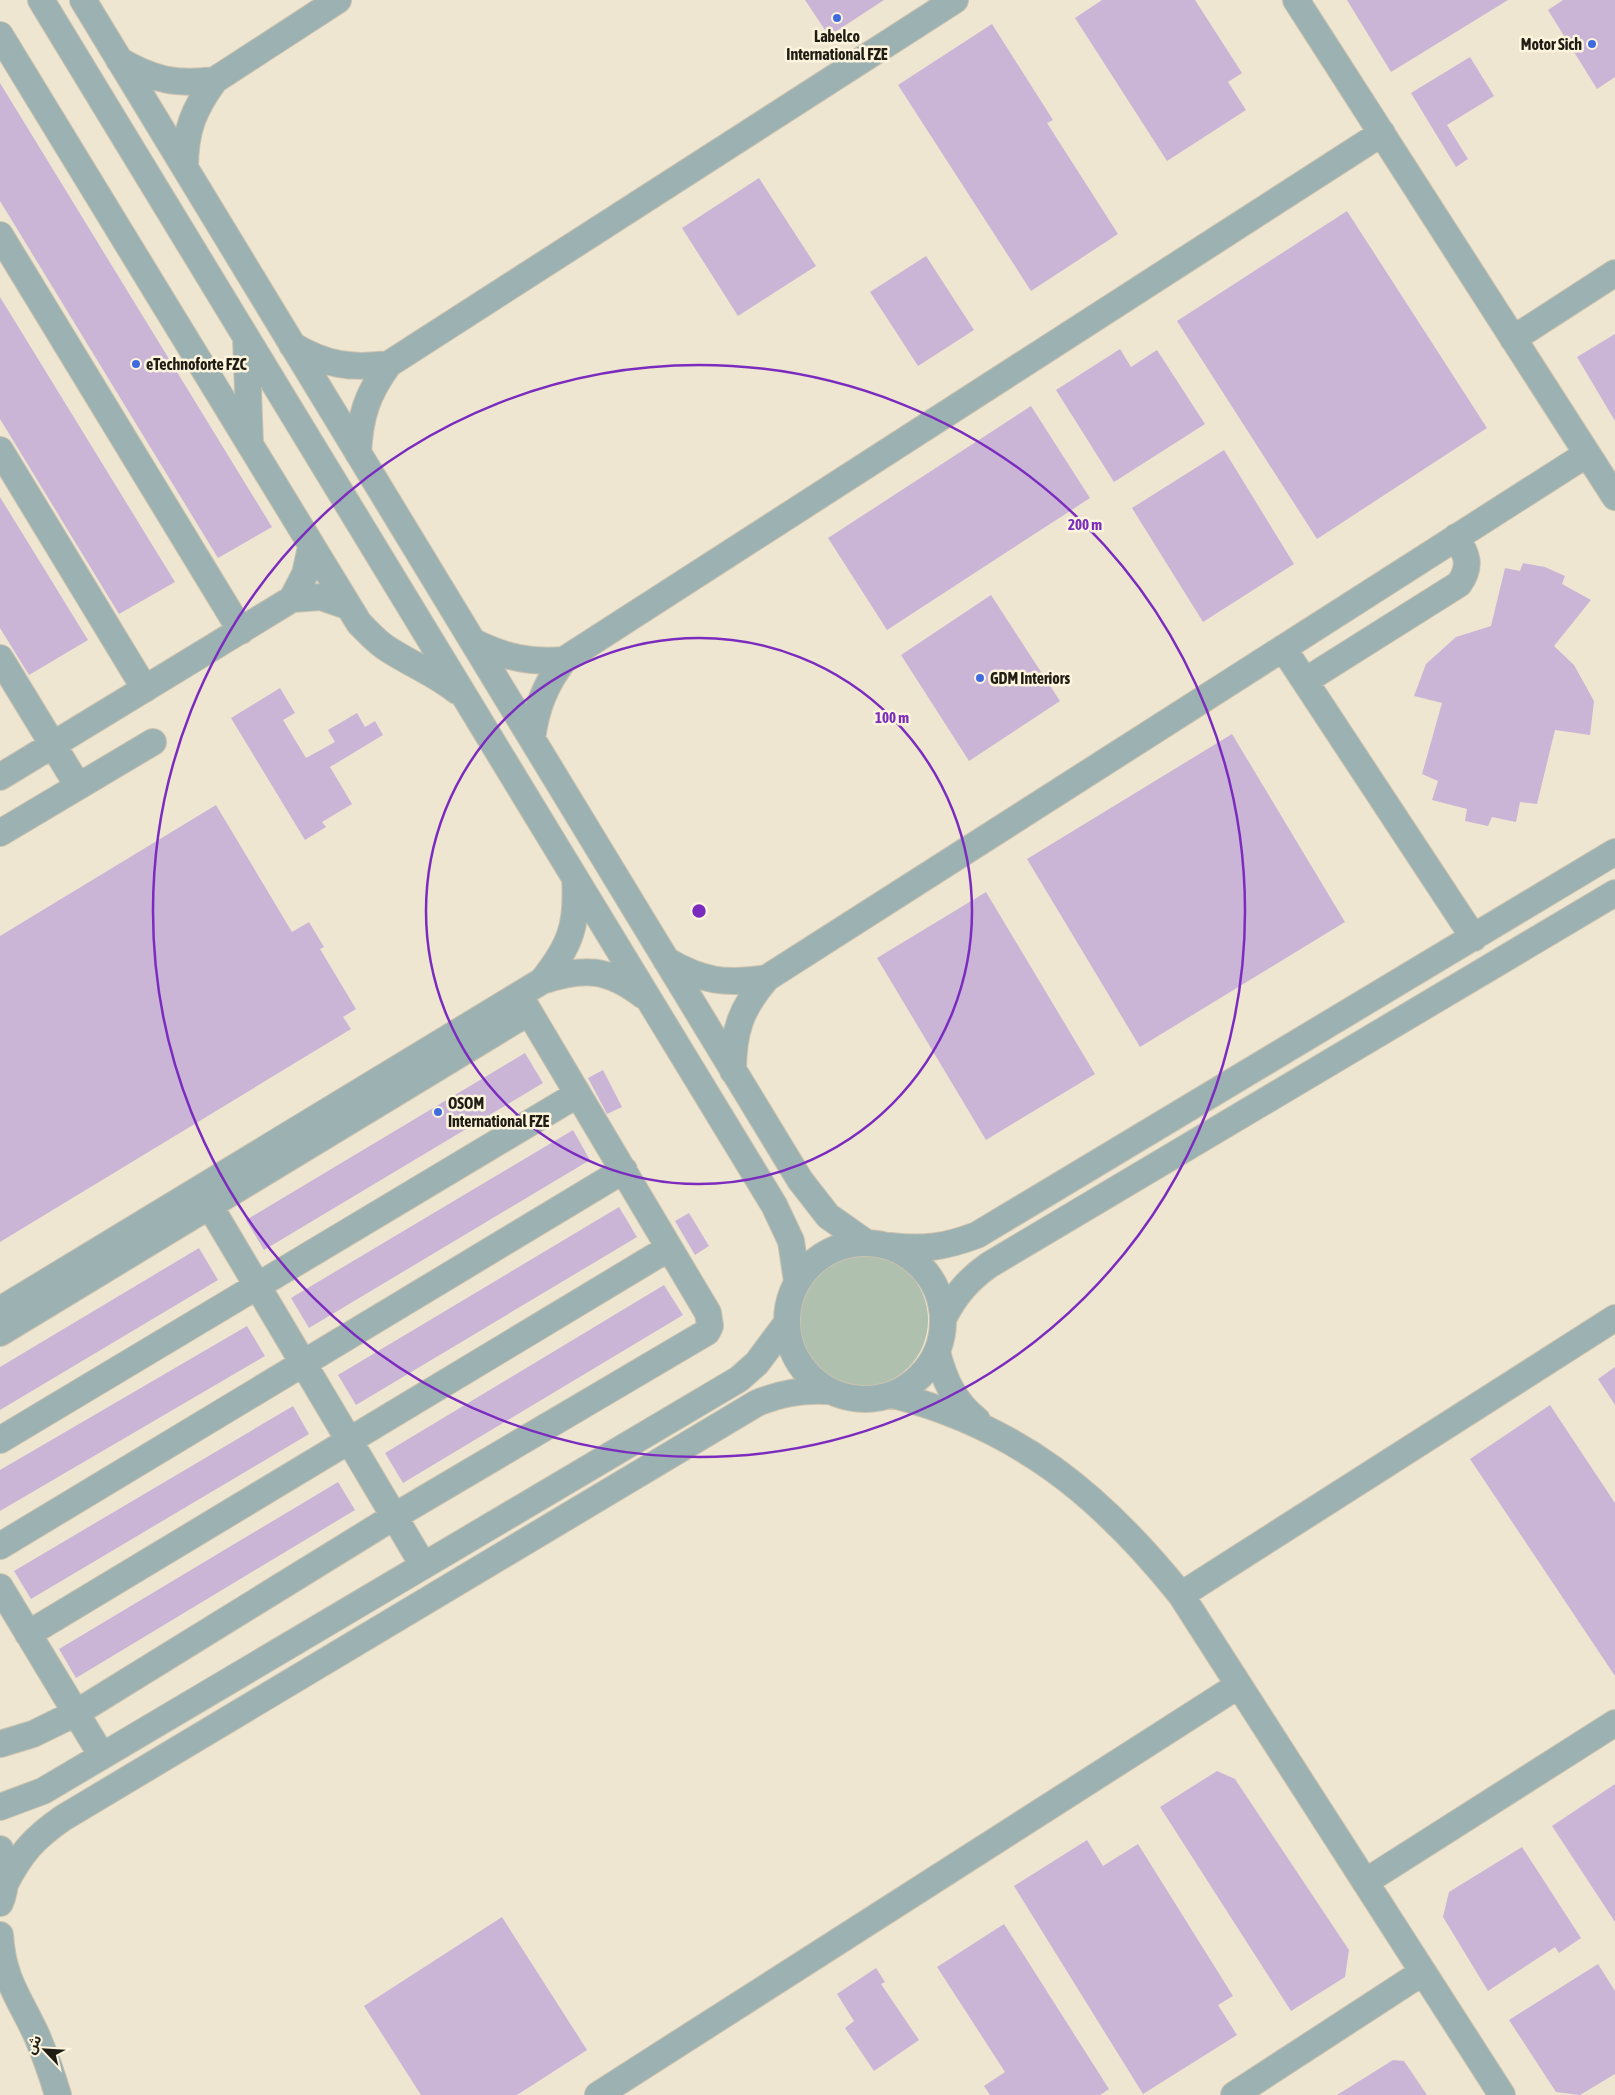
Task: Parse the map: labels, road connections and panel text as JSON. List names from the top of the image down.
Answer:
{
  "places": [
    "Labelco International FZE",
    "Motor Sich",
    "eTechnoforte FZC",
    "GDM Interiors",
    "OSOM International FZE"
  ],
  "north": "top left",
  "rings": ["200 m", "100 m"]
}
